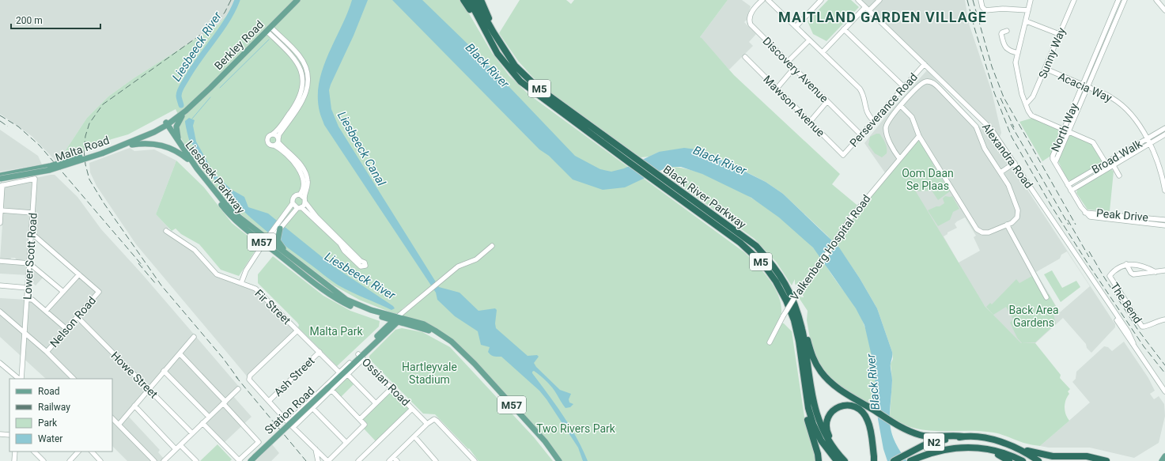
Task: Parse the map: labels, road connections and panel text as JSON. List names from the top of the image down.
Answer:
{
  "streets": {
    "highway": ["M5", "Black River Parkway", "N2"],
    "main road": [
      "Berkley Road",
      "Malta Road",
      "Liesbeek Parkway",
      "M57",
      "Station Road"
    ],
    "street": [
      "Sunny Way",
      "Discovery Avenue",
      "Acacia Way",
      "Mawson Avenue",
      "Perseverance Road",
      "North Way",
      "Alexandra Road",
      "Broad Walk",
      "Peak Drive",
      "Valkenberg Hospital Road",
      "Lower Scott Road",
      "The Bend",
      "Fir Street",
      "Nelson Road",
      "Howe Street",
      "Ash Street",
      "Ossian Road"
    ]
  },
  "crossings": [
    ["Berkley Road", "Malta Road"],
    ["Berkley Road", "Liesbeek Parkway"],
    ["Sunny Way", "Acacia Way"],
    ["Discovery Avenue", "Perseverance Road"],
    ["Acacia Way", "North Way"],
    ["Acacia Way", "Broad Walk"],
    ["Mawson Avenue", "Perseverance Road"],
    ["Perseverance Road", "Alexandra Road"],
    ["Malta Road", "Liesbeek Parkway"],
    ["Liesbeek Parkway", "Station Road"],
    ["Fir Street", "Ash Street"],
    ["Fir Street", "Station Road"],
    ["Nelson Road", "Howe Street"],
    ["Ossian Road", "Station Road"]
  ],
  "districts": ["MAITLAND GARDEN VILLAGE"],
  "water": ["Liesbeeck River", "Black River", "Liesbeeck Canal"],
  "parks": [
    "Oom Daan Se Plaas",
    "Back Area Gardens",
    "Malta Park",
    "Hartleyvale Stadium",
    "Two Rivers Park"
  ],
  "legend": [
    "Road",
    "Railway",
    "Park",
    "Water"
  ],
  "scale_bar": "200 m"
}
